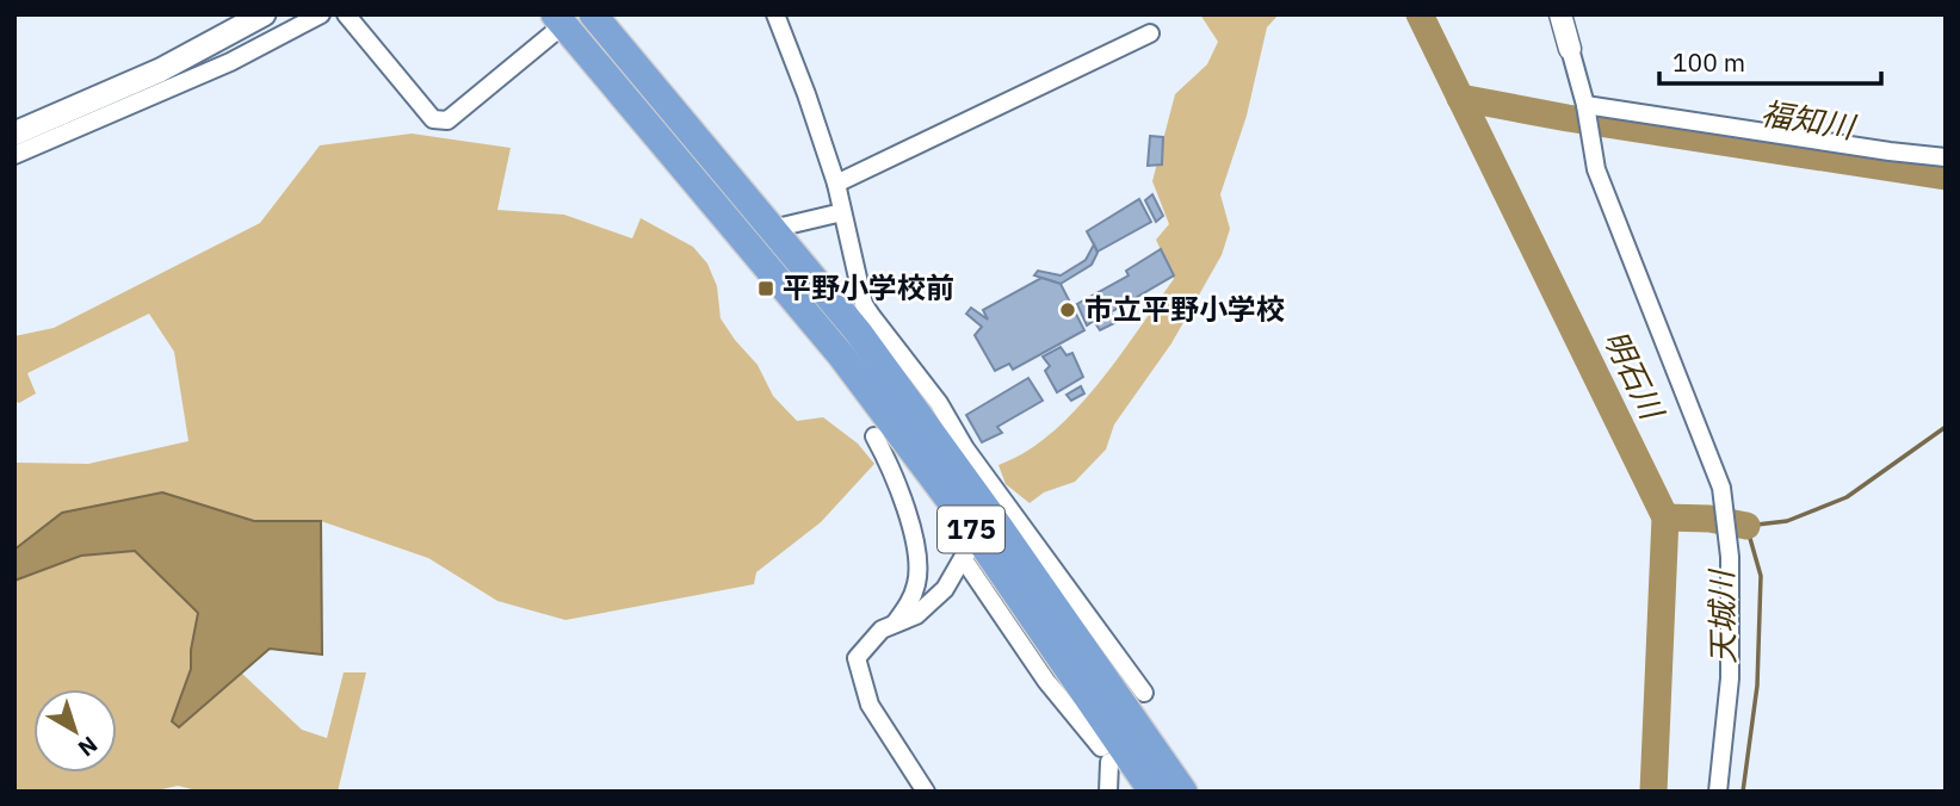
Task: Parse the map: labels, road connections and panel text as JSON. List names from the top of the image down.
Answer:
{
  "streets": {
    "highway": ["175"]
  },
  "water": ["福知川", "明石川", "天城川"],
  "places": {
    "transit": ["平野小学校前"],
    "other": ["市立平野小学校"]
  },
  "scale_bar": "100 m",
  "north": "bottom right"
}
